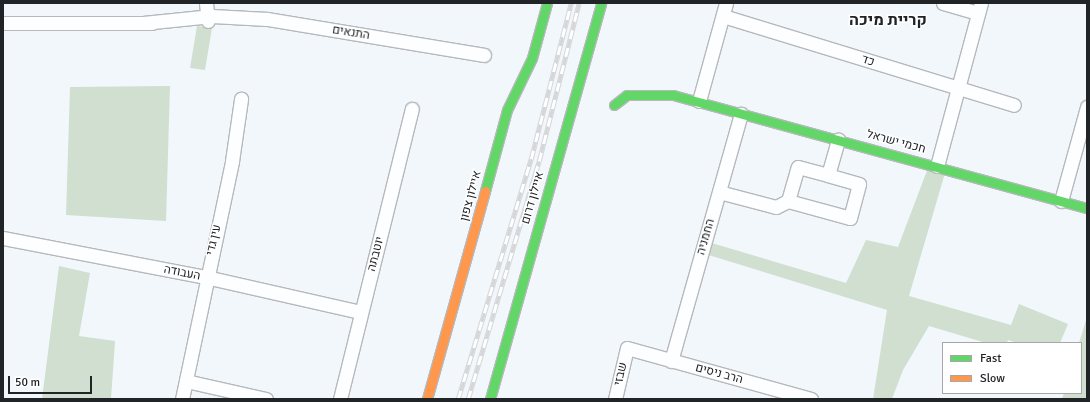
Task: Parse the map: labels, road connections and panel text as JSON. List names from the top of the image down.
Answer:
{
  "streets": {
    "main road": ["חכמי ישראל", "איילון צפון", "איילון דרום"],
    "street": [
      "התנאים",
      "כד",
      "החמניה",
      "עין גדי",
      "יוטבתה",
      "העבודה",
      "שבזי",
      "הרב ניסים"
    ]
  },
  "crossings": [
    ["חכמי ישראל", "החמניה"],
    ["החמניה", "הרב ניסים"],
    ["עין גדי", "העבודה"],
    ["יוטבתה", "העבודה"],
    ["שבזי", "הרב ניסים"]
  ],
  "districts": ["קריית מיכה"],
  "legend": ["Fast", "Slow"],
  "scale_bar": "50 m"
}
